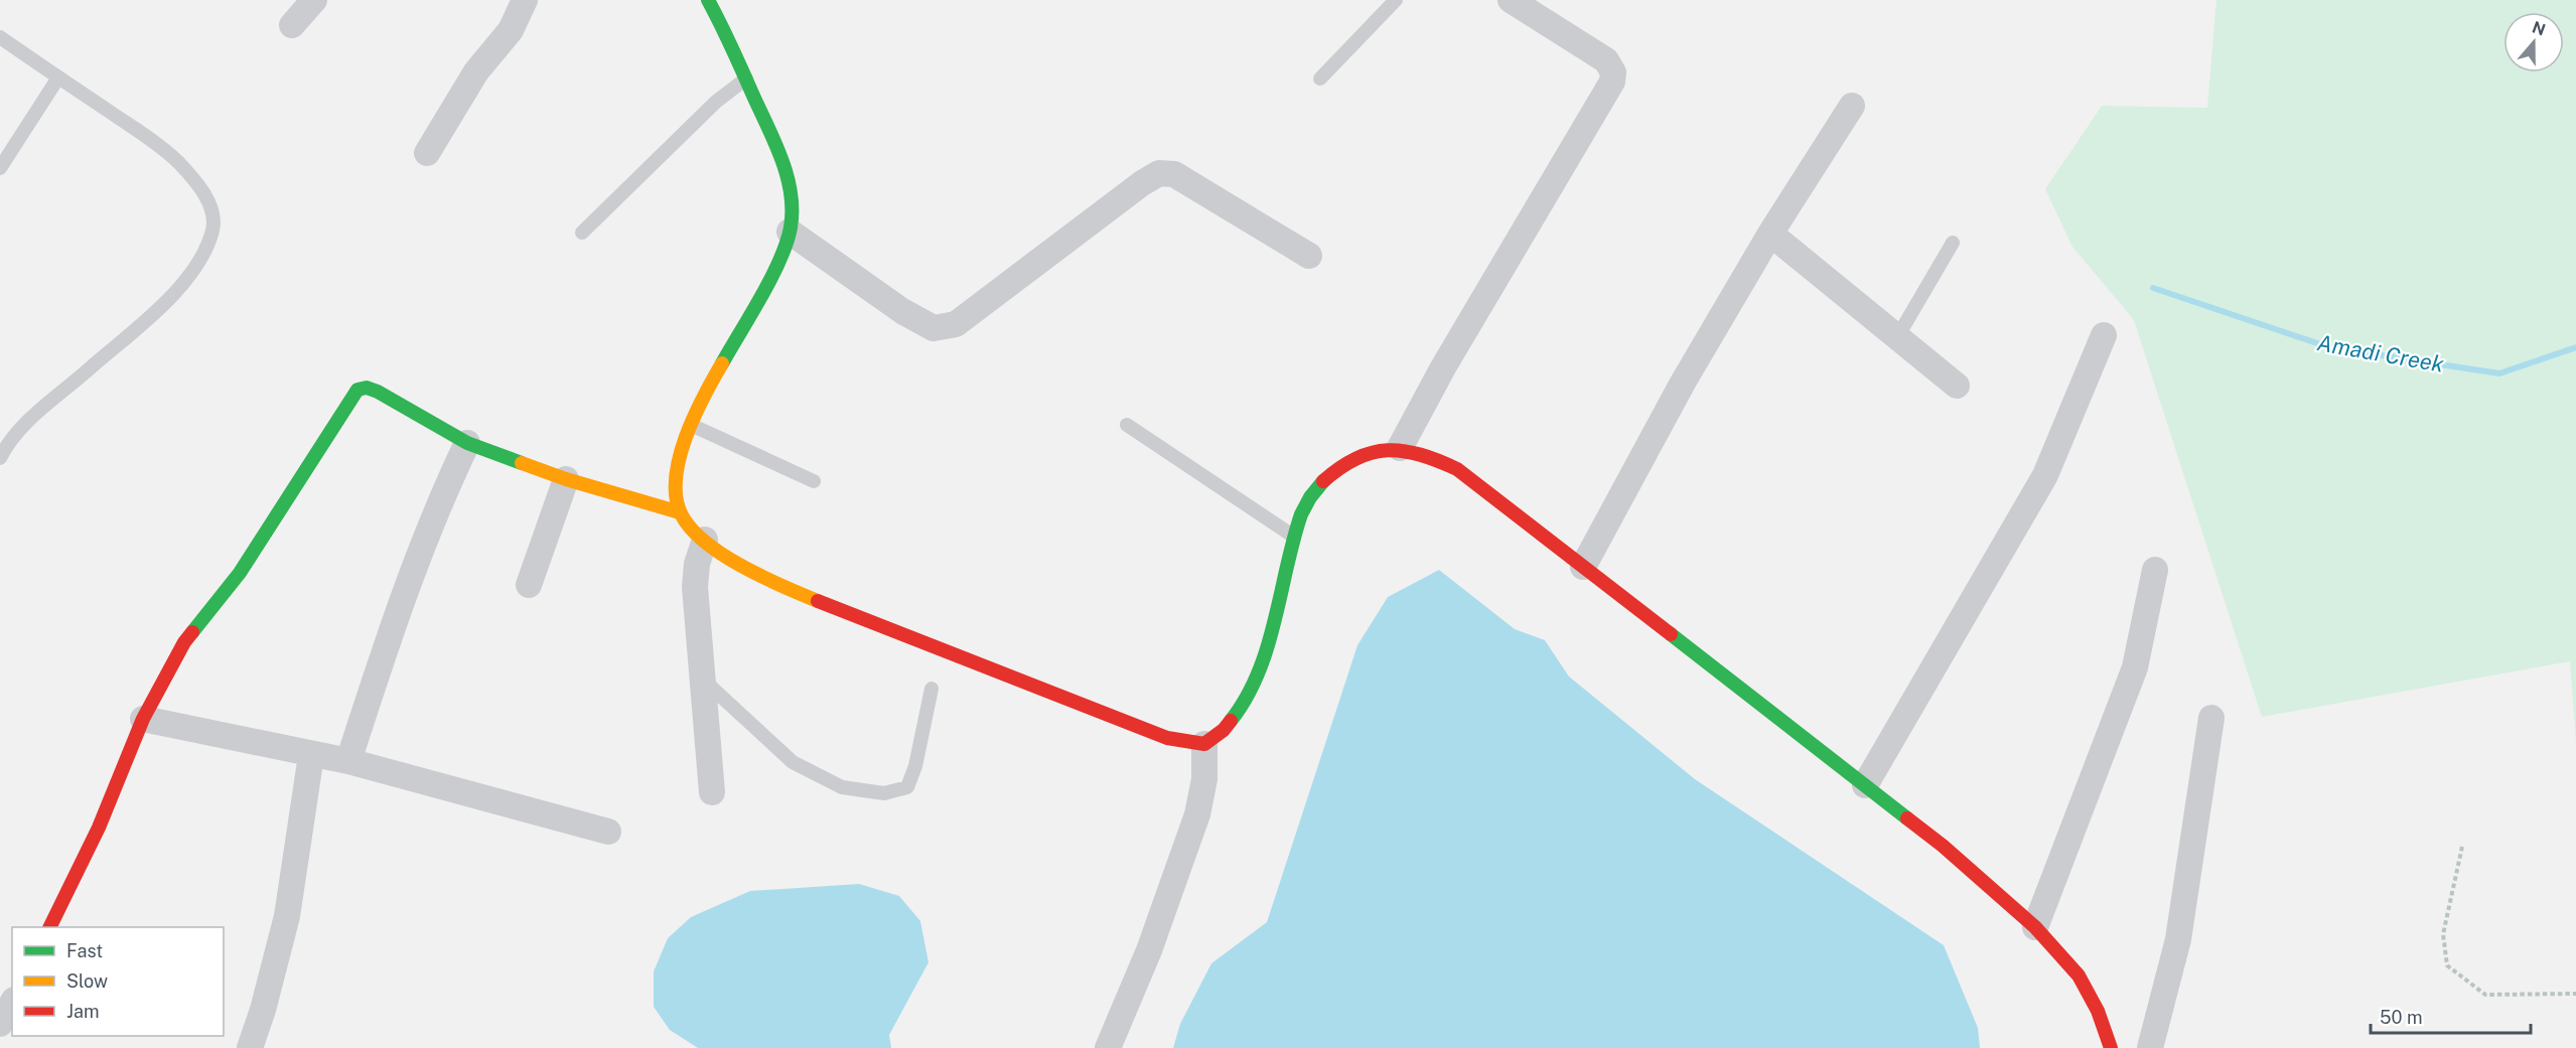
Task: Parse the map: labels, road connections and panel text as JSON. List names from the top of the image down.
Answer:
{
  "water": ["Amadi Creek"],
  "legend": ["Fast", "Slow", "Jam"],
  "scale_bar": "50 m",
  "north": "top"
}
